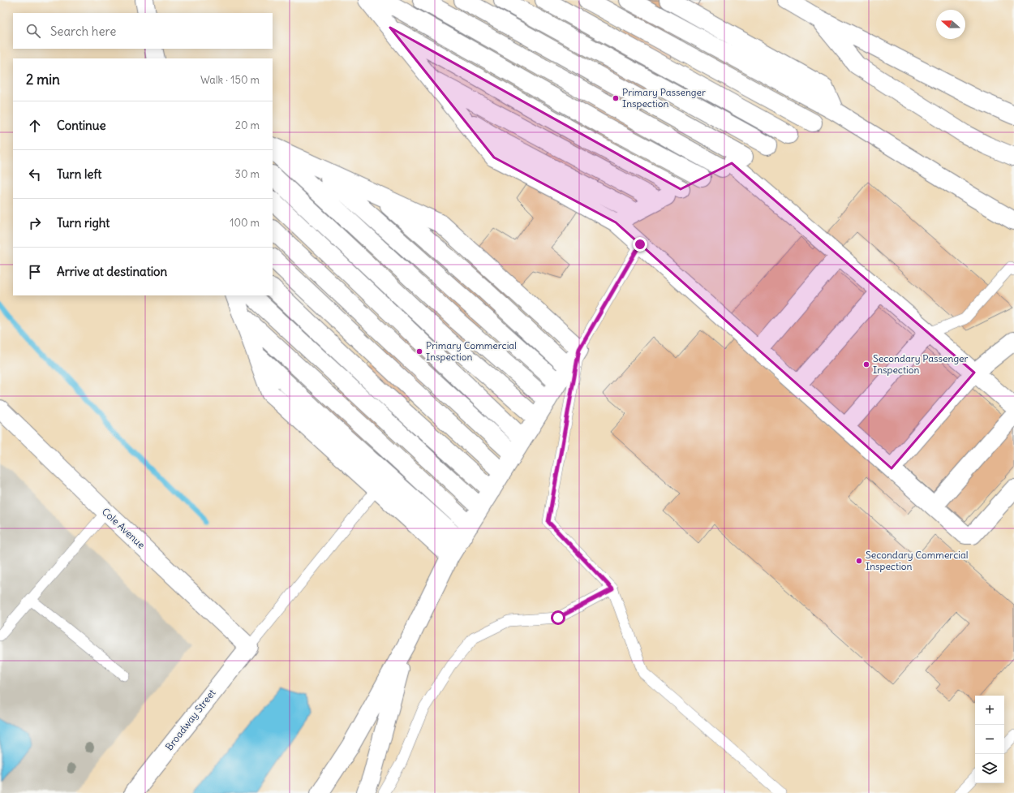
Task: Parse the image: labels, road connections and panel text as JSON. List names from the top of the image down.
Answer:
{
  "streets": {
    "main road": ["Cole Avenue", "Broadway Street"]
  },
  "crossings": [
    ["Cole Avenue", "Broadway Street"]
  ],
  "places": [
    "Primary Passenger Inspection",
    "Primary Commercial Inspection",
    "Secondary Passenger Inspection",
    "Secondary Commercial Inspection"
  ],
  "north": "left",
  "page": {
    "search": "Search here",
    "heading": ["2 min", "Walk · 150 m"],
    "list": [
      ["Continue", "20 m"],
      ["Turn left", "30 m"],
      ["Turn right", "100 m"],
      "Arrive at destination"
    ],
    "map_buttons": ["+", "−"]
  }
}
